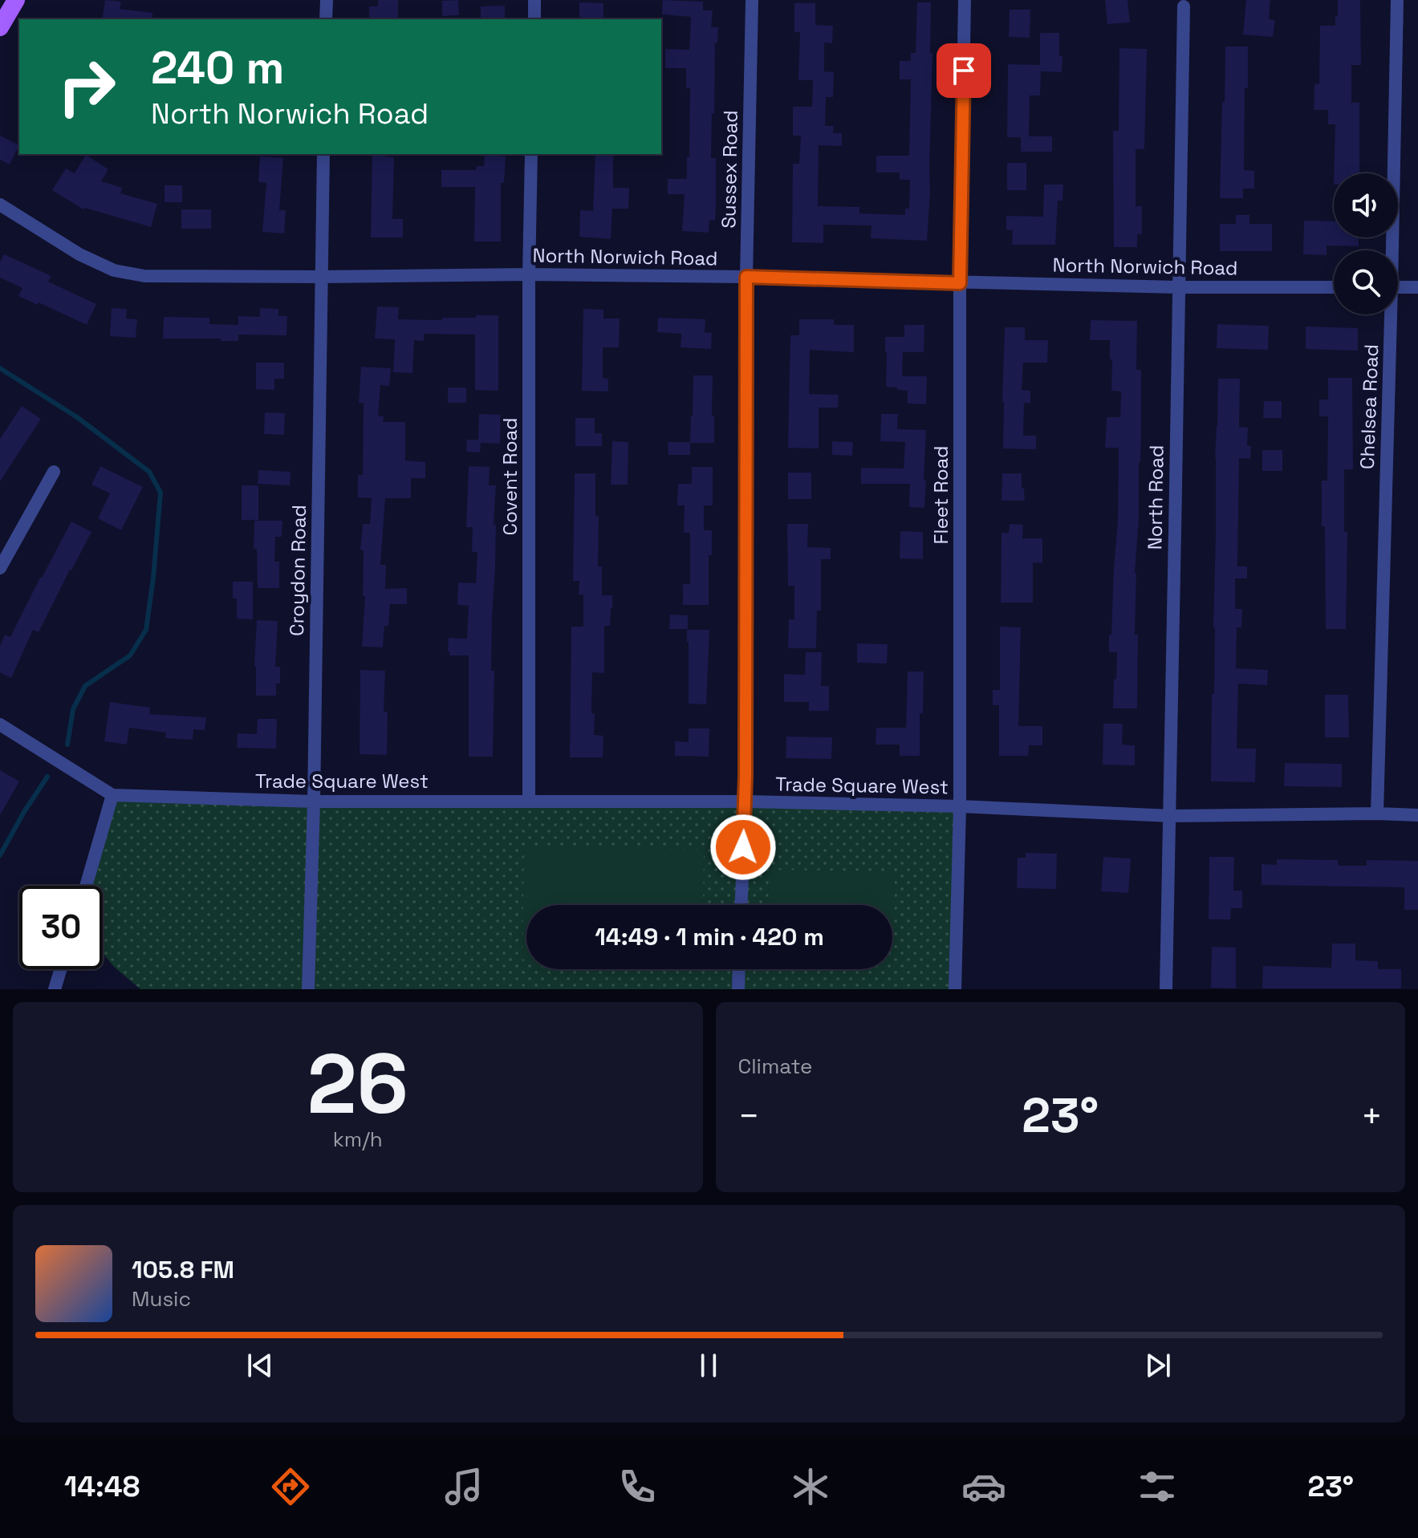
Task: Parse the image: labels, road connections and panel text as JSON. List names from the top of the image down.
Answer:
{
  "streets": {
    "street": [
      "Sussex Road",
      "North Norwich Road",
      "Chelsea Road",
      "Covent Road",
      "Fleet Road",
      "North Road",
      "Croydon Road",
      "Trade Square West"
    ]
  },
  "crossings": [
    ["Sussex Road", "North Norwich Road"],
    ["Sussex Road", "Trade Square West"],
    ["North Norwich Road", "Covent Road"],
    ["North Norwich Road", "Fleet Road"],
    ["North Norwich Road", "North Road"],
    ["North Norwich Road", "Croydon Road"],
    ["Chelsea Road", "Trade Square West"],
    ["Covent Road", "Trade Square West"],
    ["Fleet Road", "Trade Square West"],
    ["North Road", "Trade Square West"],
    ["Croydon Road", "Trade Square West"]
  ],
  "page": {
    "turn": ["240 m", "North Norwich Road"],
    "limit": "30",
    "trip": "14:49 · 1 min · 420 m",
    "tile": [
      ["26", "km/h"],
      "Climate"
    ],
    "heat": ["−", "23°", "+"],
    "song": ["105.8 FM", "Music"],
    "tabs": ["14:48", "23°"]
  }
}
